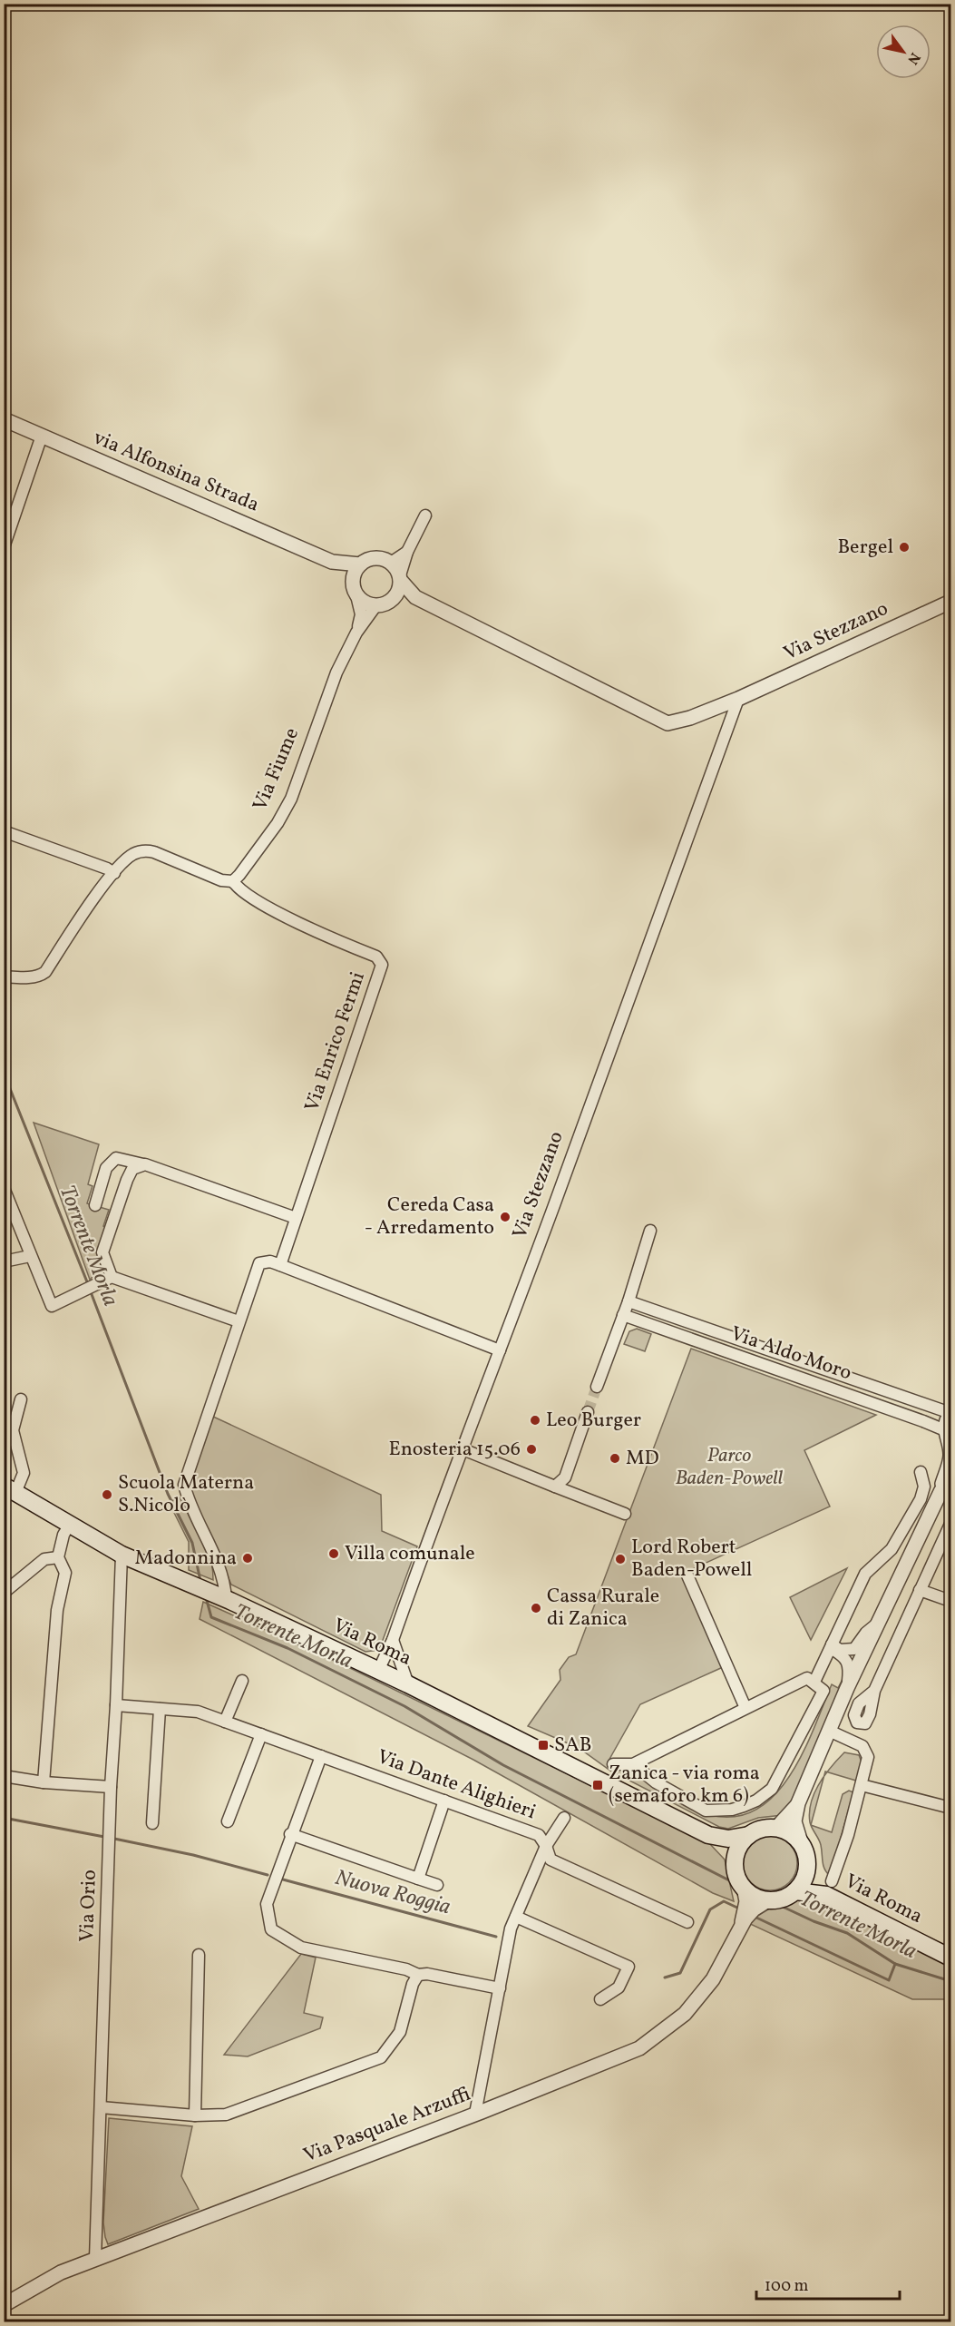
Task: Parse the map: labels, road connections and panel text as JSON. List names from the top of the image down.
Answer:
{
  "streets": {
    "main road": ["Via Roma"],
    "street": [
      "via Alfonsina Strada",
      "Via Stezzano",
      "Via Fiume",
      "Via Enrico Fermi",
      "Via Aldo Moro",
      "Via Dante Alighieri",
      "Via Orio",
      "Via Pasquale Arzuffi"
    ]
  },
  "crossings": [
    ["Via Stezzano", "Via Roma"],
    ["Via Fiume", "Via Enrico Fermi"],
    ["Via Roma", "Via Orio"],
    ["Via Roma", "Via Pasquale Arzuffi"],
    ["Via Dante Alighieri", "Via Orio"],
    ["Via Orio", "Via Pasquale Arzuffi"]
  ],
  "water": ["Torrente Morla", "Nuova Roggia"],
  "parks": ["Parco Baden-Powell"],
  "places": {
    "other": [
      "Bergel",
      "Cereda Casa - Arredamento",
      "Leo Burger",
      "Enosteria 15.06",
      "MD",
      "Scuola Materna S.Nicolò",
      "Villa comunale",
      "Madonnina",
      "Lord Robert Baden-Powell",
      "Cassa Rurale di Zanica"
    ],
    "transit": ["SAB", "Zanica - via roma (semaforo km 6)"]
  },
  "scale_bar": "100 m",
  "north": "bottom right"
}
